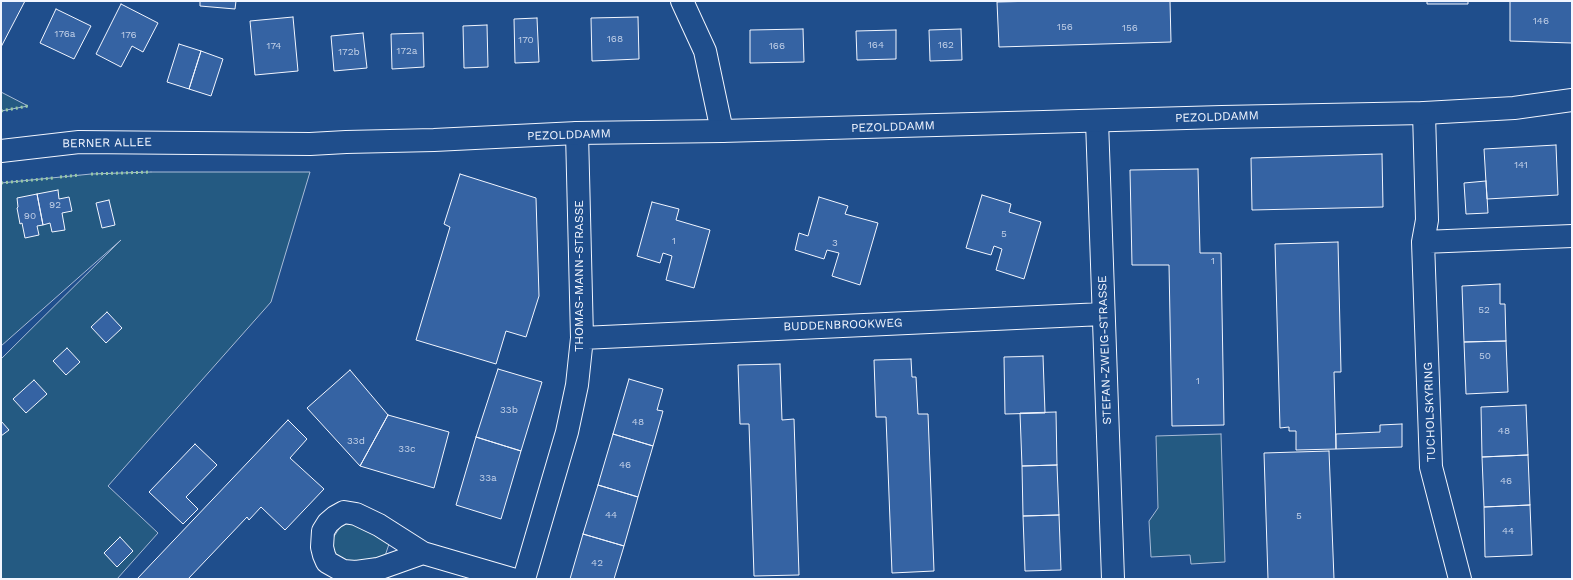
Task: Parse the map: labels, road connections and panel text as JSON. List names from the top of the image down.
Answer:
{
  "streets": {
    "street": [
      "PEZOLDDAMM",
      "BERNER ALLEE",
      "THOMAS-MANN-STRASSE",
      "BUDDENBROOKWEG",
      "STEFAN-ZWEIG-STRASSE",
      "TUCHOLSKYRING"
    ]
  },
  "crossings": [
    ["PEZOLDDAMM", "BERNER ALLEE"],
    ["PEZOLDDAMM", "THOMAS-MANN-STRASSE"],
    ["PEZOLDDAMM", "STEFAN-ZWEIG-STRASSE"],
    ["PEZOLDDAMM", "TUCHOLSKYRING"],
    ["THOMAS-MANN-STRASSE", "BUDDENBROOKWEG"],
    ["BUDDENBROOKWEG", "STEFAN-ZWEIG-STRASSE"]
  ],
  "house_numbers": [
    "146",
    "156",
    "156",
    "176a",
    "176",
    "168",
    "170",
    "164",
    "162",
    "174",
    "166",
    "172a",
    "172b",
    "141",
    "92",
    "90",
    "5",
    "1",
    "3",
    "1",
    "52",
    "50",
    "1",
    "33b",
    "48",
    "48",
    "33d",
    "33c",
    "46",
    "33a",
    "46",
    "44",
    "5",
    "44",
    "42"
  ]
}
